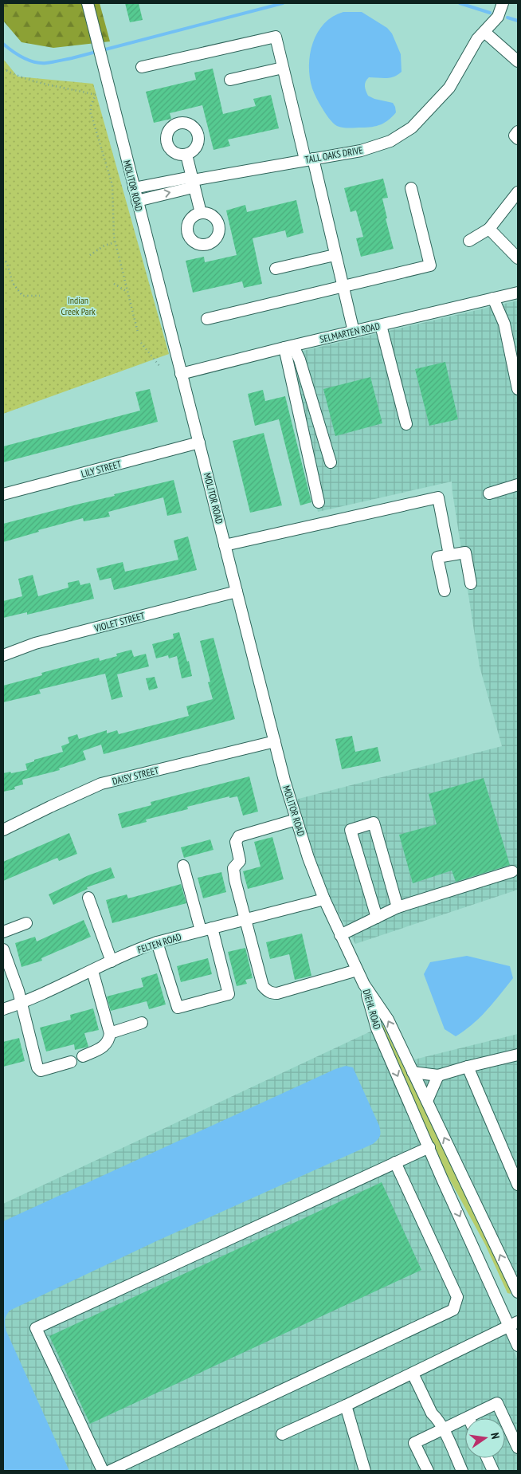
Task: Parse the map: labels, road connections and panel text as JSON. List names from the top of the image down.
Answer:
{
  "streets": {
    "street": [
      "TALL OAKS DRIVE",
      "MOLITOR ROAD",
      "SELMARTEN ROAD",
      "LILY STREET",
      "VIOLET STREET",
      "DAISY STREET",
      "FELTEN ROAD",
      "DIEHL ROAD"
    ]
  },
  "crossings": [
    ["TALL OAKS DRIVE", "MOLITOR ROAD"],
    ["MOLITOR ROAD", "SELMARTEN ROAD"],
    ["MOLITOR ROAD", "LILY STREET"],
    ["MOLITOR ROAD", "VIOLET STREET"],
    ["MOLITOR ROAD", "DAISY STREET"],
    ["MOLITOR ROAD", "FELTEN ROAD"],
    ["MOLITOR ROAD", "DIEHL ROAD"]
  ],
  "parks": ["Indian Creek Park"],
  "north": "right"
}
